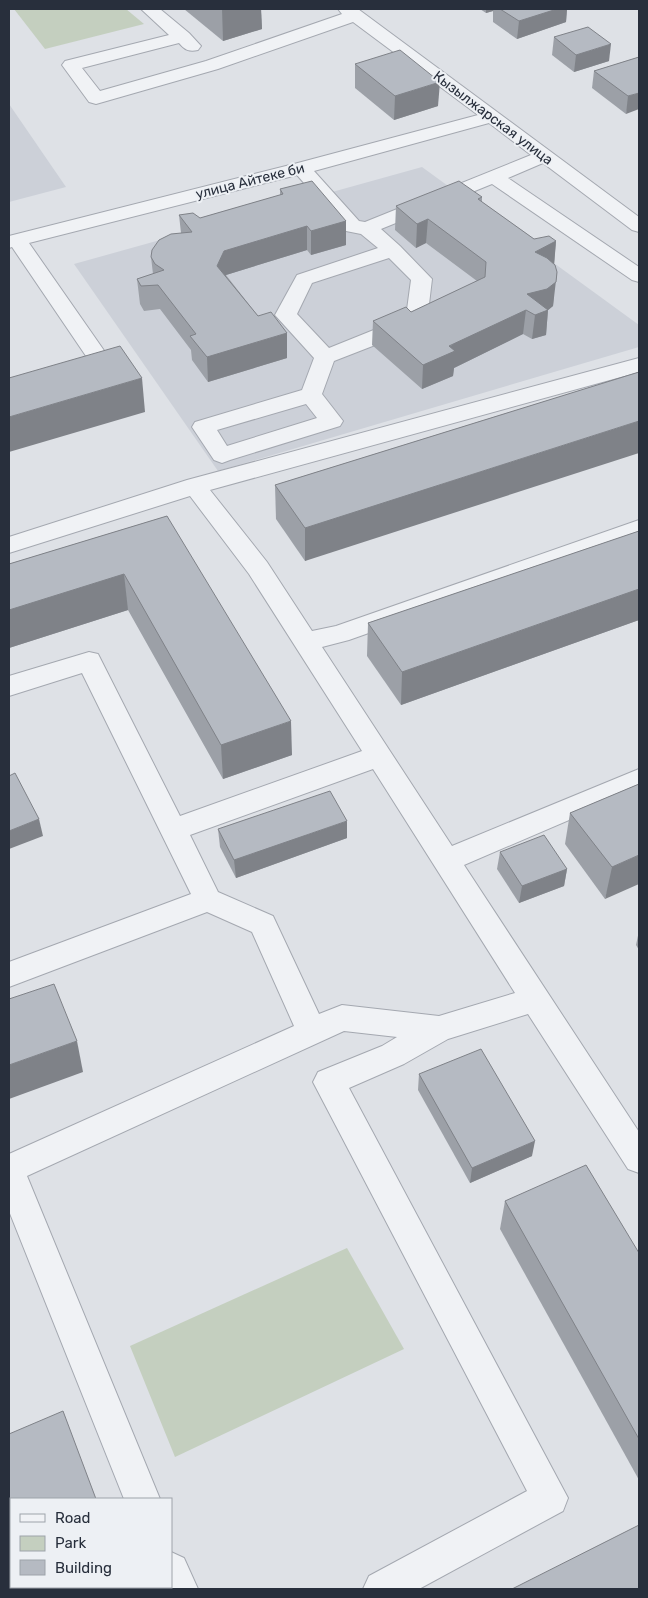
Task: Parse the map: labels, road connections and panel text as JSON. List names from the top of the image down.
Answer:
{
  "streets": {
    "street": ["Кызылжарская улица", "улица Айтеке би"]
  },
  "crossings": [
    ["Кызылжарская улица", "улица Айтеке би"]
  ],
  "legend": ["Road", "Park", "Building"]
}
